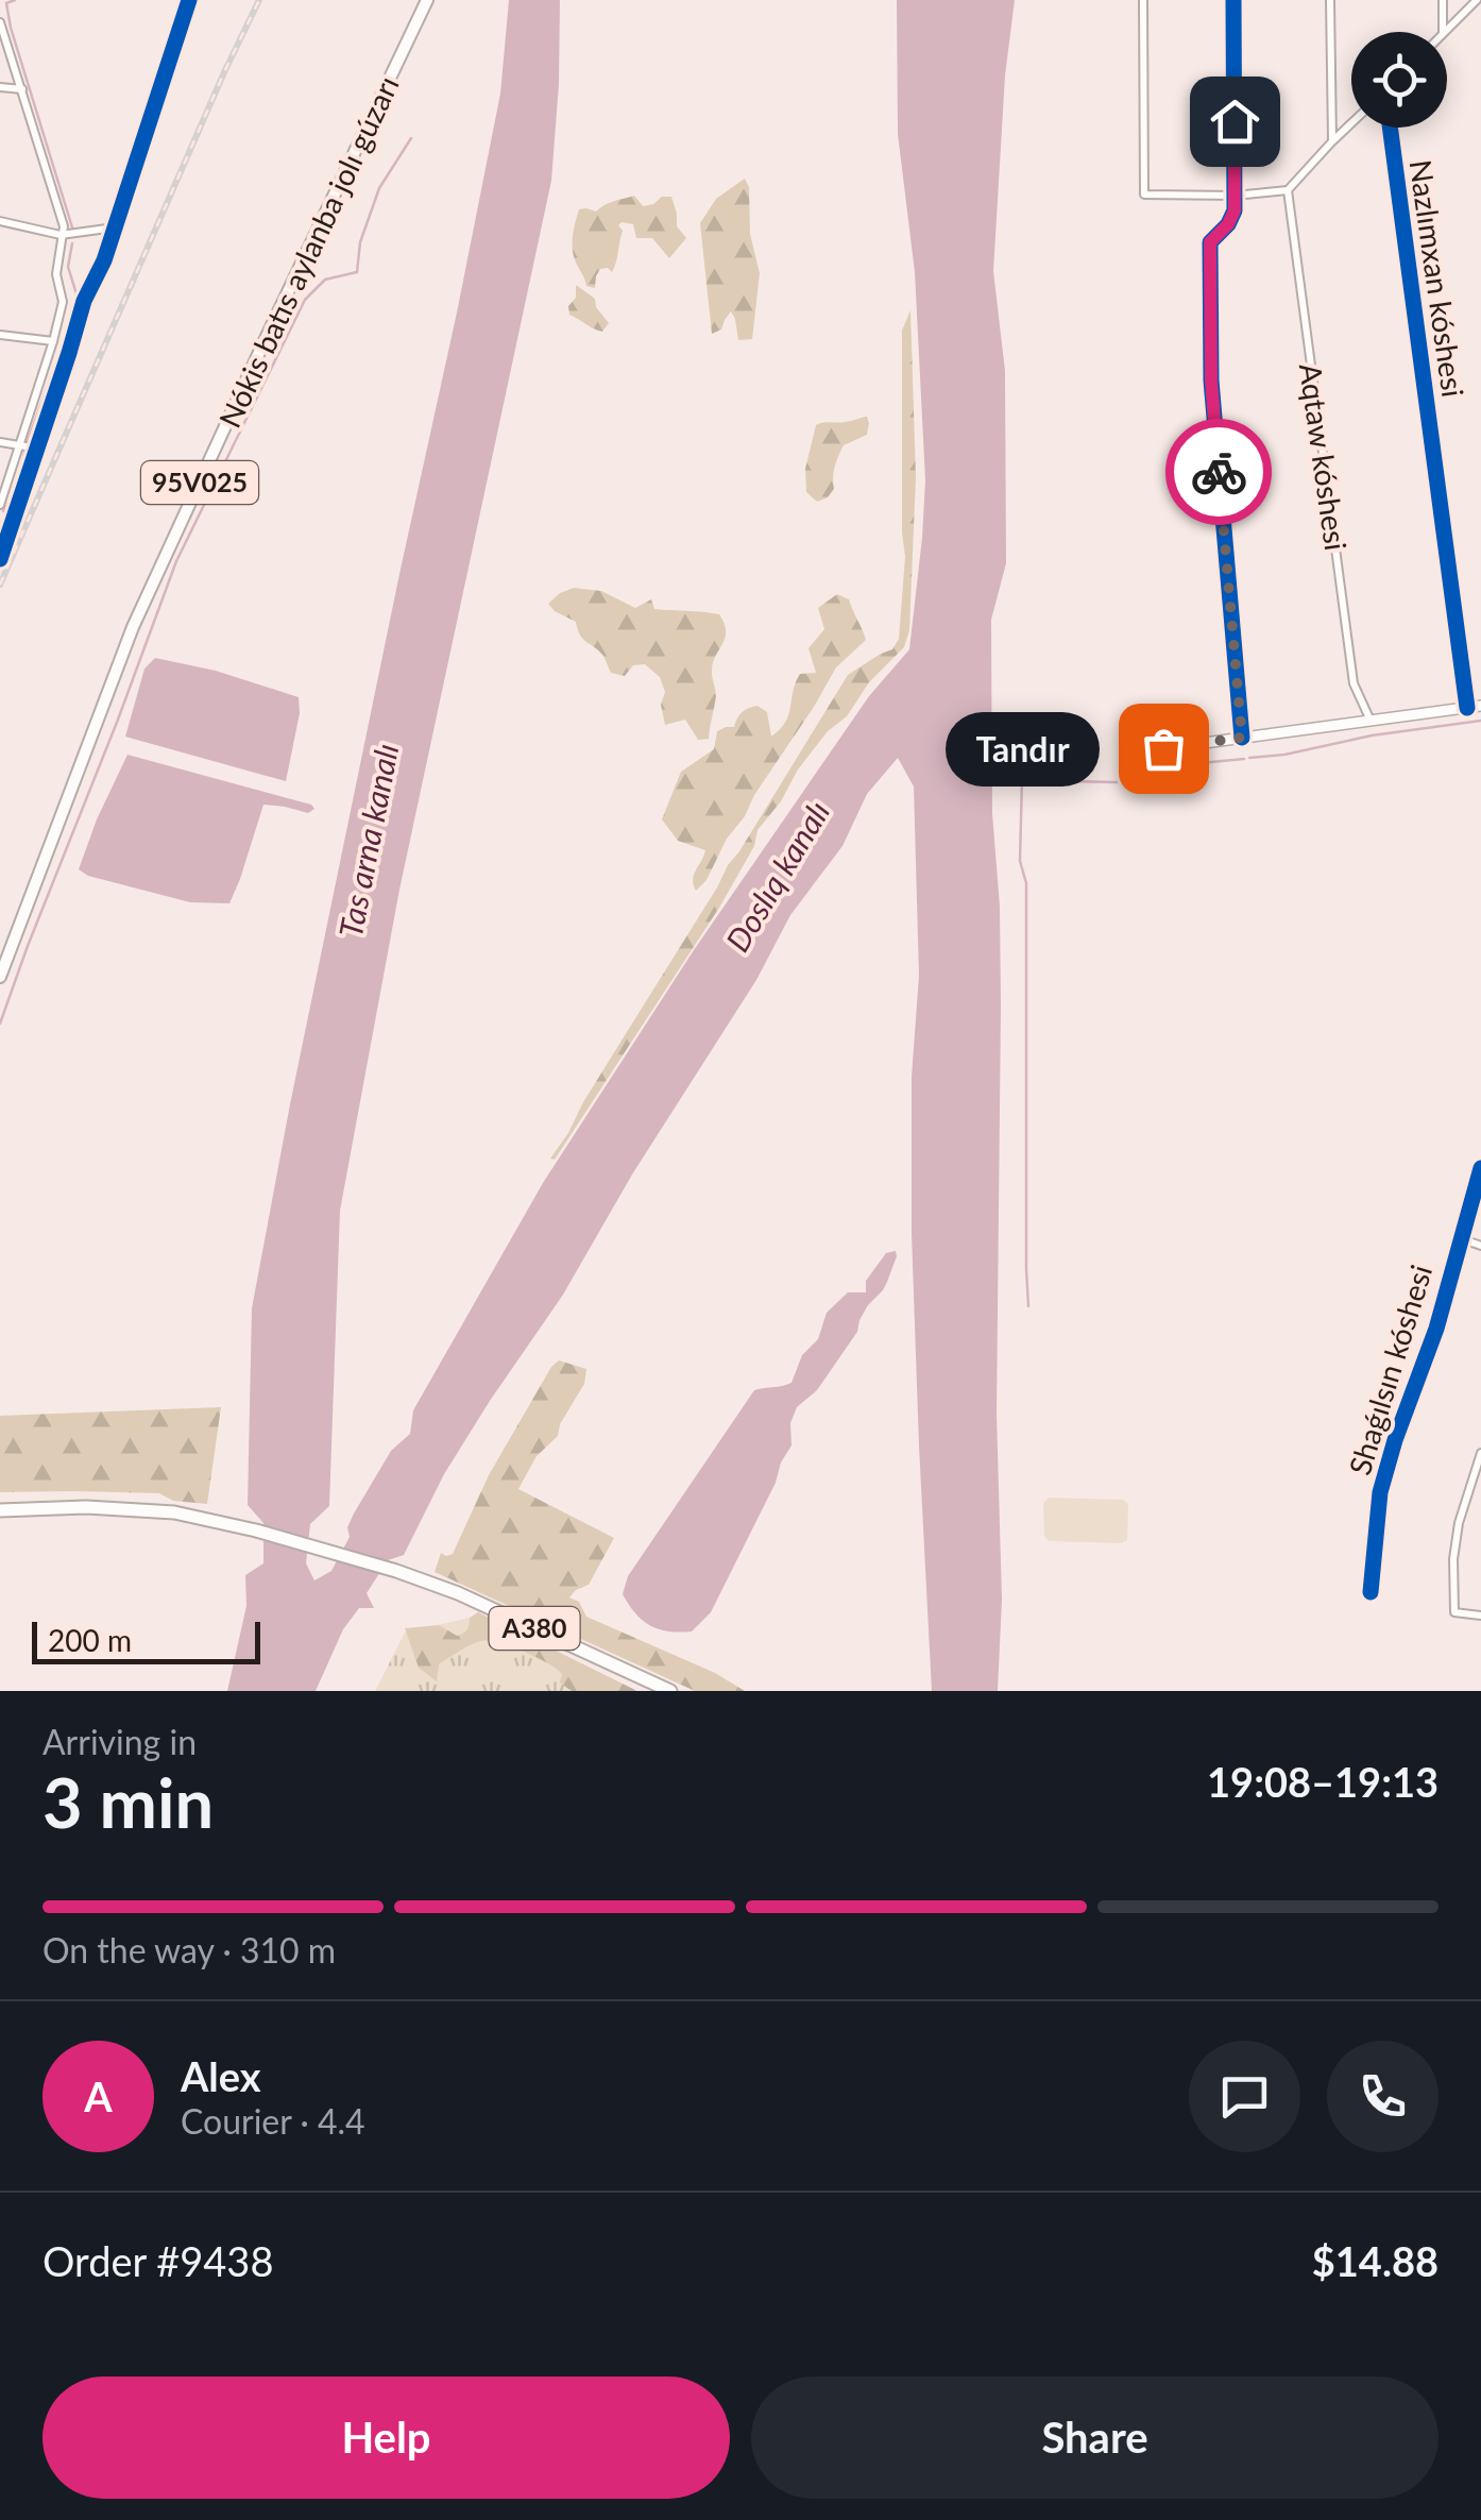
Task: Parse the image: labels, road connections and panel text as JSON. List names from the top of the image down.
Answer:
{
  "streets": {
    "highway": ["A380"],
    "main road": ["Nókis batıs aylanba jolı gúzarı", "95V025"],
    "street": ["Nazlımxan kóshesi", "Aqtaw kóshesi", "Shaǵılsın kóshesi"]
  },
  "water": ["Tas arna kanalı", "Doslıq kanalı"],
  "places": ["Tandır"],
  "scale_bar": "200 m",
  "page": {
    "bubble": "Tandır",
    "scale": "200 m",
    "heading": ["3 min", "Arriving in", "19:08–19:13"],
    "panel": [
      "Alex",
      "Courier · 4.4",
      "Order #9438",
      "$14.88"
    ],
    "bar": "On the way · 310 m",
    "round": "A",
    "buttons": ["Help", "Share"]
  }
}
